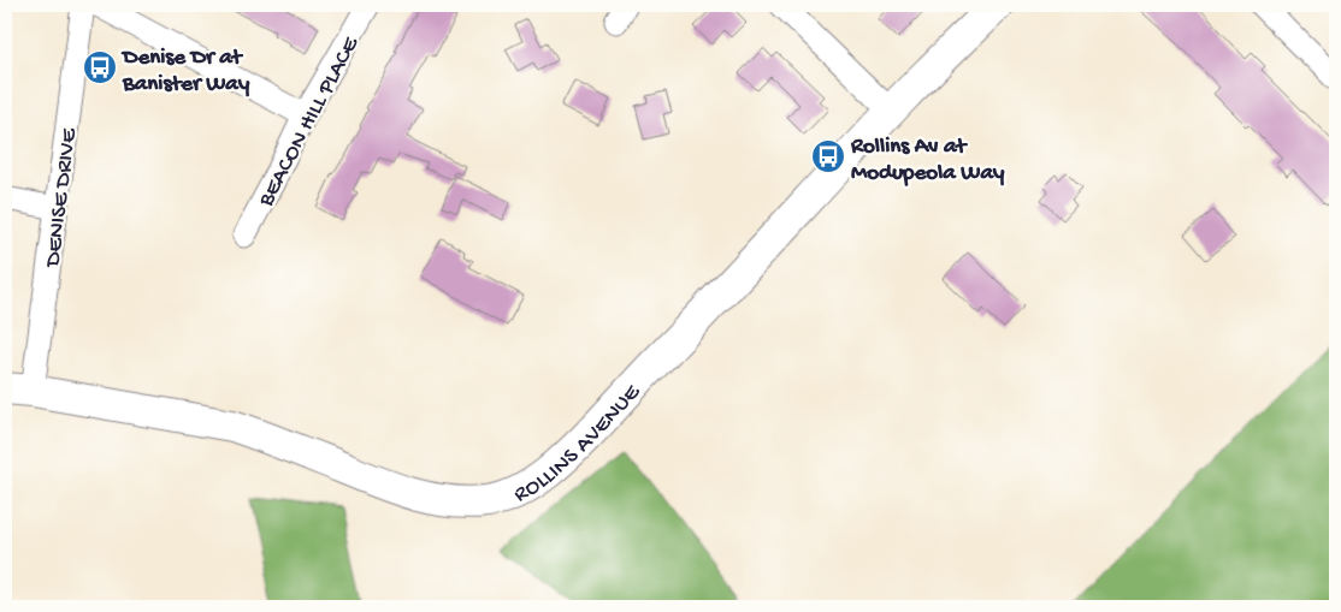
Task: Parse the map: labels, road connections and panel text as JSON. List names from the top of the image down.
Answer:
{
  "streets": {
    "street": ["BEACON HILL PLACE", "DENISE DRIVE", "ROLLINS AVENUE"]
  },
  "crossings": [
    ["DENISE DRIVE", "ROLLINS AVENUE"]
  ],
  "places": {
    "bus stop": ["Denise Dr at Banister Way", "Rollins Av at Modupeola Way"]
  }
}
